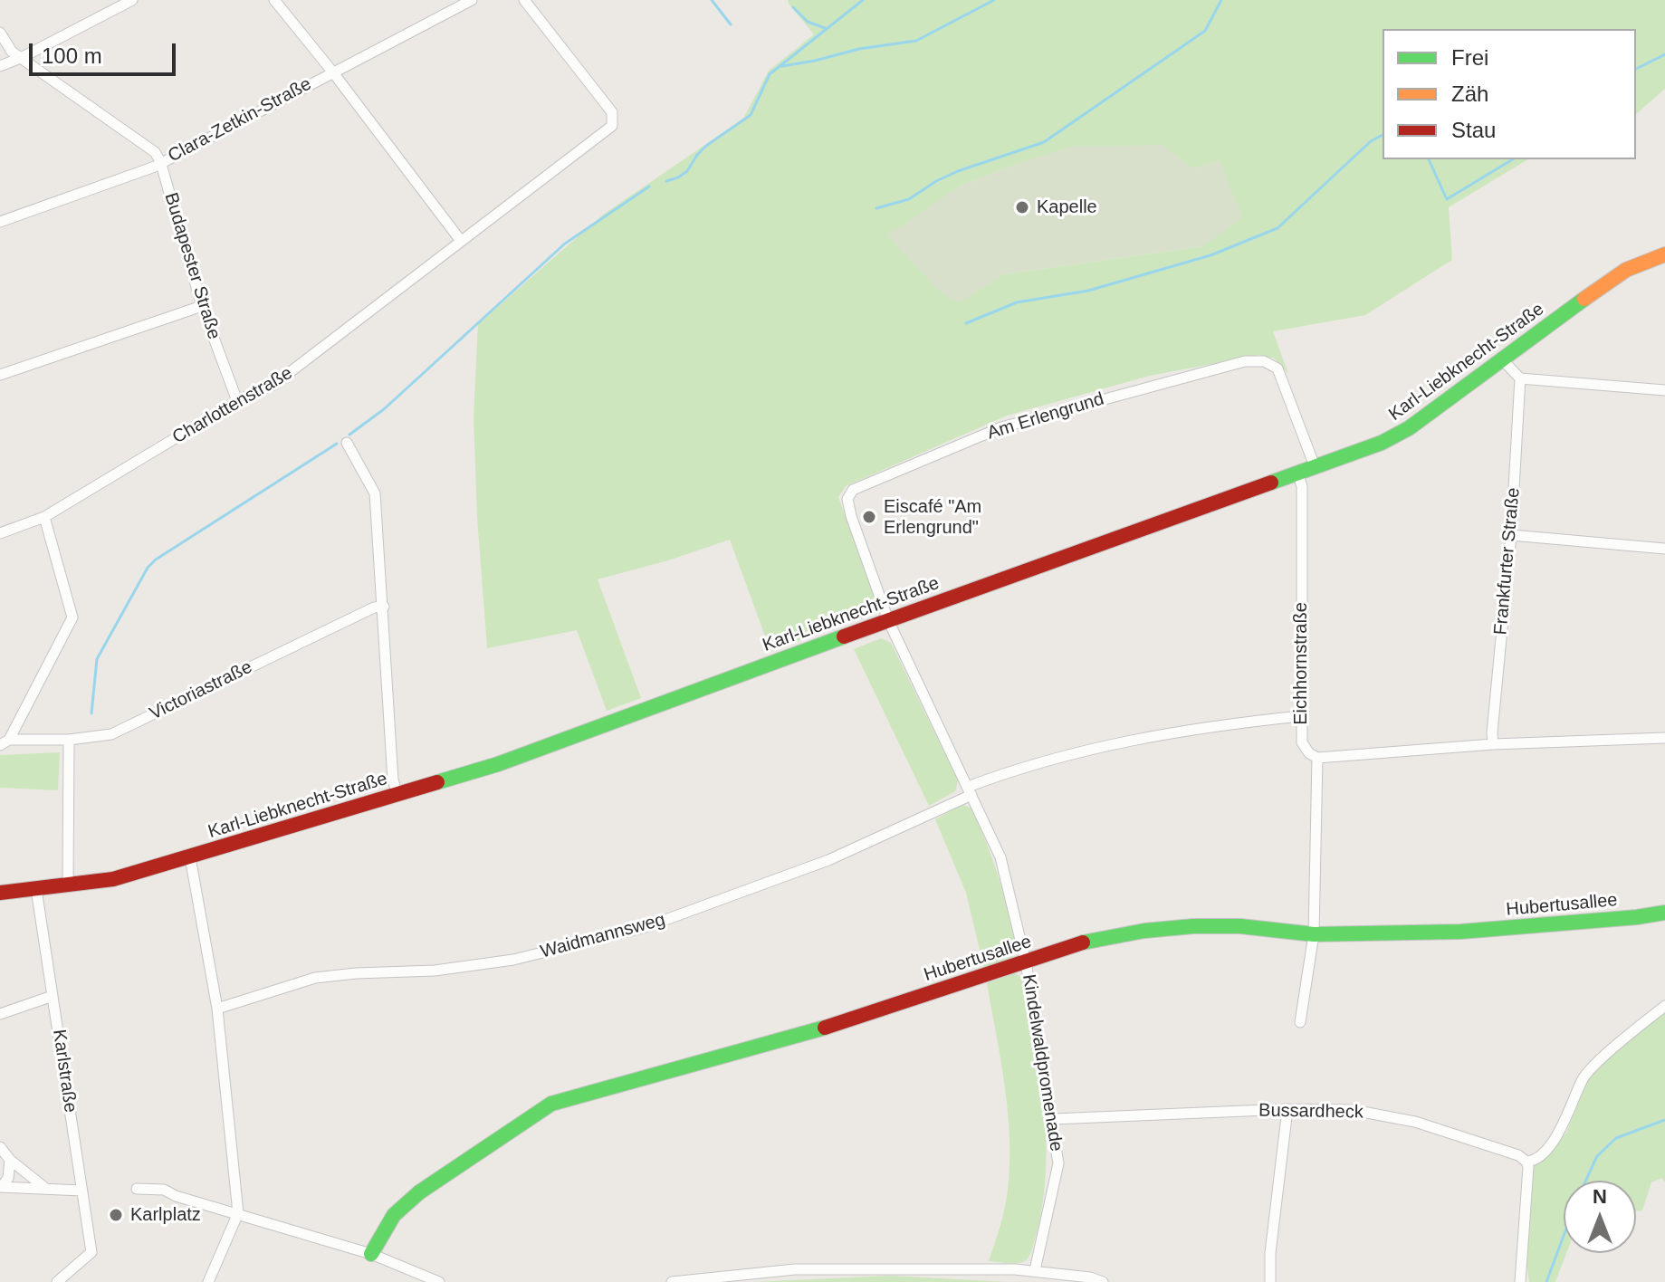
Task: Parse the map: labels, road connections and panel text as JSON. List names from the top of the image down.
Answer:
{
  "streets": {
    "street": [
      "Clara-Zetkin-Straße",
      "Budapester Straße",
      "Karl-Liebknecht-Straße",
      "Charlottenstraße",
      "Am Erlengrund",
      "Frankfurter Straße",
      "Eichhornstraße",
      "Victoriastraße",
      "Hubertusallee",
      "Waidmannsweg",
      "Kindelwaldpromenade",
      "Karlstraße",
      "Bussardheck"
    ]
  },
  "crossings": [
    ["Clara-Zetkin-Straße", "Budapester Straße"],
    ["Budapester Straße", "Charlottenstraße"],
    ["Karl-Liebknecht-Straße", "Am Erlengrund"],
    ["Karl-Liebknecht-Straße", "Eichhornstraße"],
    ["Karl-Liebknecht-Straße", "Kindelwaldpromenade"],
    ["Karl-Liebknecht-Straße", "Karlstraße"],
    ["Am Erlengrund", "Kindelwaldpromenade"],
    ["Eichhornstraße", "Waidmannsweg"],
    ["Hubertusallee", "Kindelwaldpromenade"],
    ["Waidmannsweg", "Kindelwaldpromenade"],
    ["Kindelwaldpromenade", "Bussardheck"]
  ],
  "places": ["Kapelle", "Eiscafé \"Am Erlengrund\"", "Karlplatz"],
  "legend": ["Frei", "Zäh", "Stau"],
  "scale_bar": "100 m",
  "north": "top"
}
